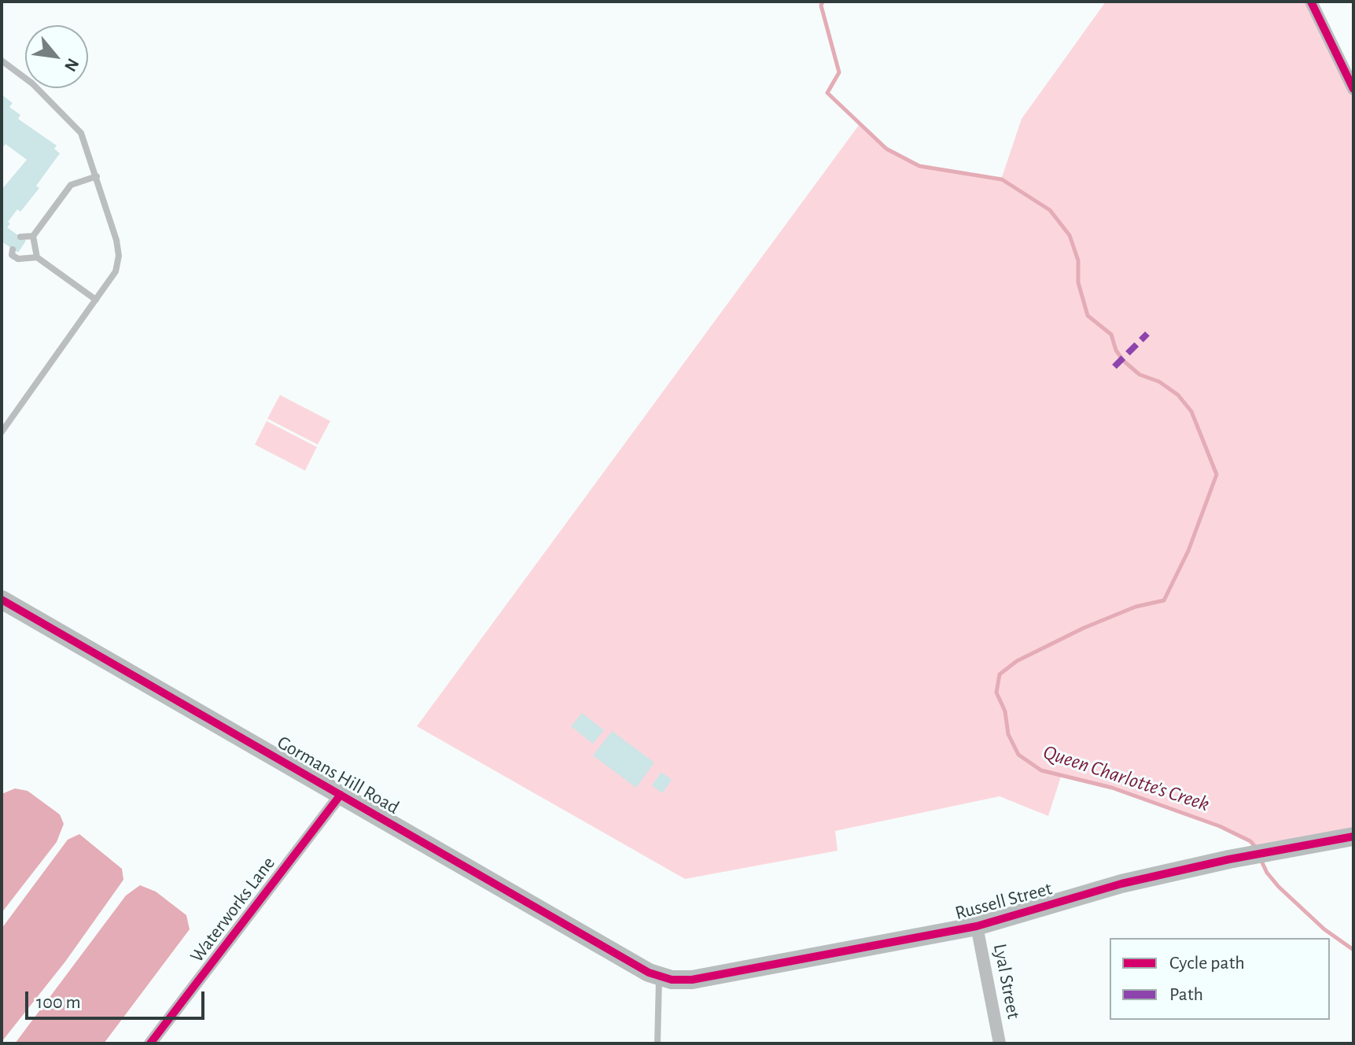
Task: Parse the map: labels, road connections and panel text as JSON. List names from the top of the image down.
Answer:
{
  "streets": {
    "street": [
      "Gormans Hill Road",
      "Russell Street",
      "Waterworks Lane",
      "Lyal Street"
    ]
  },
  "crossings": [
    ["Gormans Hill Road", "Russell Street"],
    ["Gormans Hill Road", "Waterworks Lane"],
    ["Russell Street", "Lyal Street"]
  ],
  "water": ["Queen Charlotte's Creek"],
  "legend": ["Cycle path", "Path"],
  "scale_bar": "100 m",
  "north": "bottom right"
}
